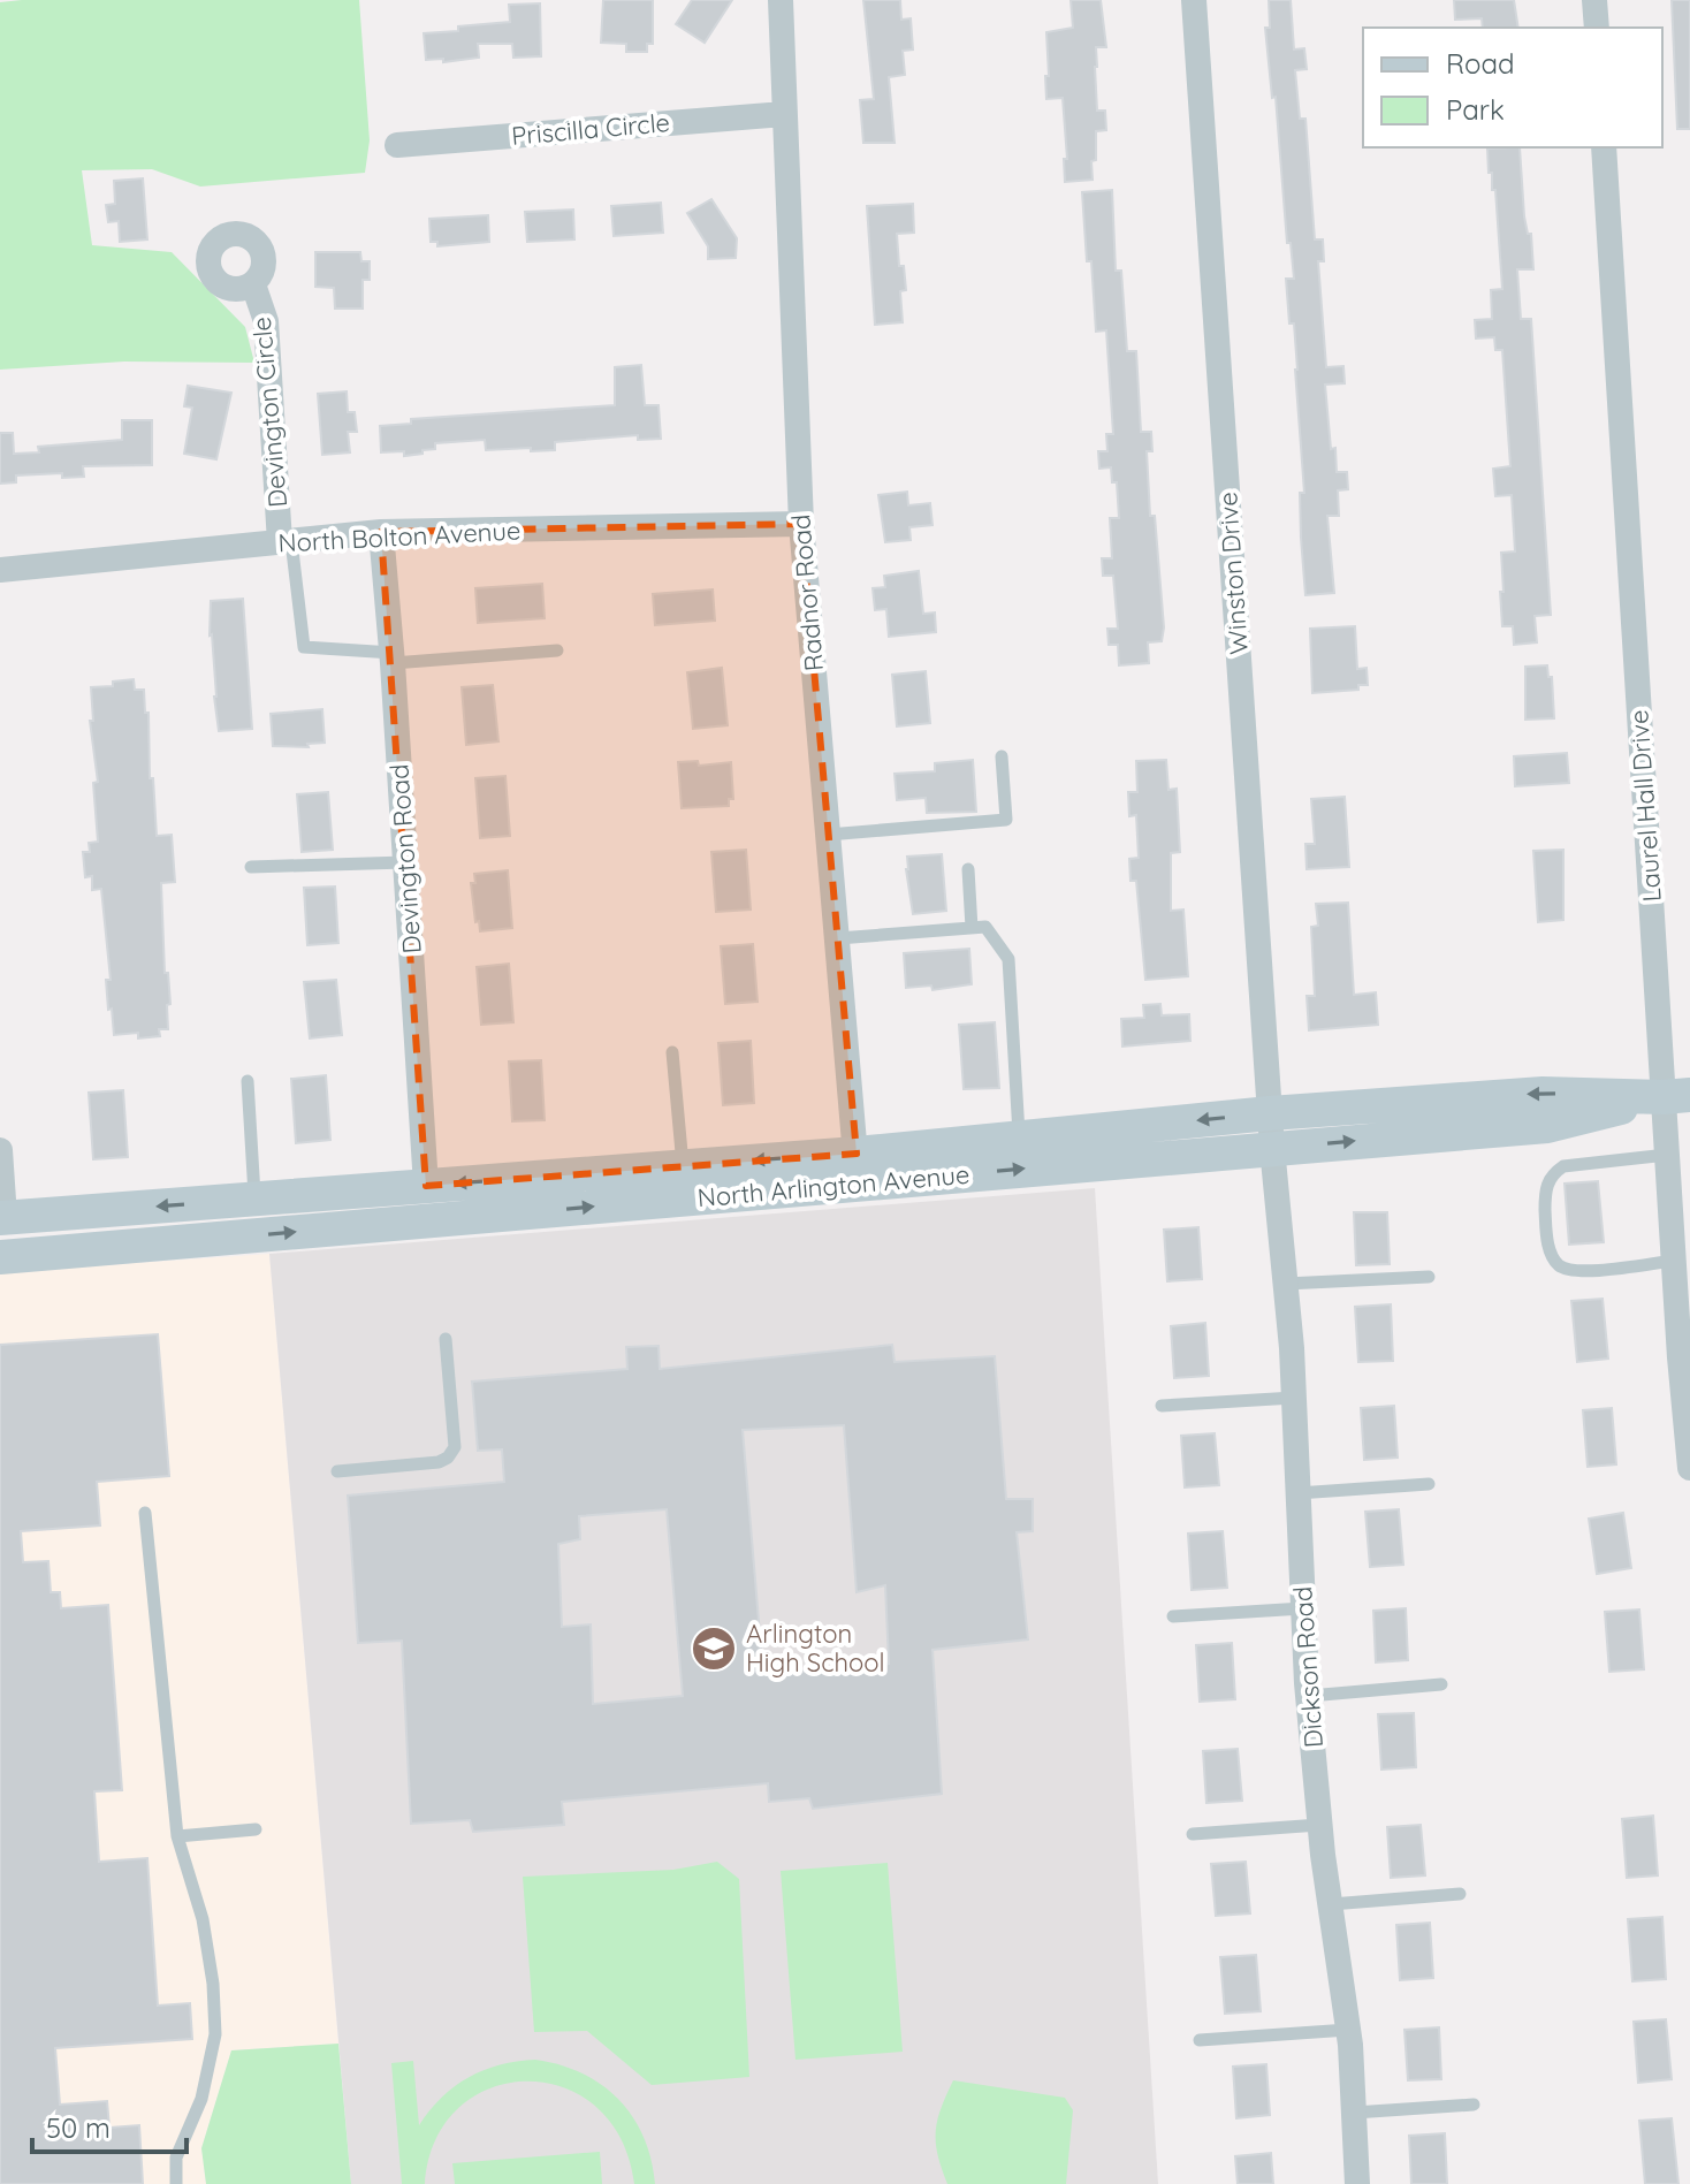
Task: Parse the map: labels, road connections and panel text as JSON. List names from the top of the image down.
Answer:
{
  "streets": {
    "main road": ["North Arlington Avenue"],
    "street": [
      "Priscilla Circle",
      "Devington Circle",
      "North Bolton Avenue",
      "Winston Drive",
      "Radnor Road",
      "Laurel Hall Drive",
      "Devington Road",
      "Dickson Road"
    ]
  },
  "crossings": [
    ["Priscilla Circle", "Radnor Road"],
    ["Devington Circle", "North Bolton Avenue"],
    ["North Bolton Avenue", "Radnor Road"],
    ["North Bolton Avenue", "Devington Road"],
    ["Winston Drive", "North Arlington Avenue"],
    ["Winston Drive", "Dickson Road"],
    ["Radnor Road", "North Arlington Avenue"],
    ["Laurel Hall Drive", "North Arlington Avenue"],
    ["Devington Road", "North Arlington Avenue"],
    ["North Arlington Avenue", "Dickson Road"]
  ],
  "places": {
    "school or university": ["Arlington High School"]
  },
  "legend": ["Road", "Park"],
  "scale_bar": "50 m"
}
